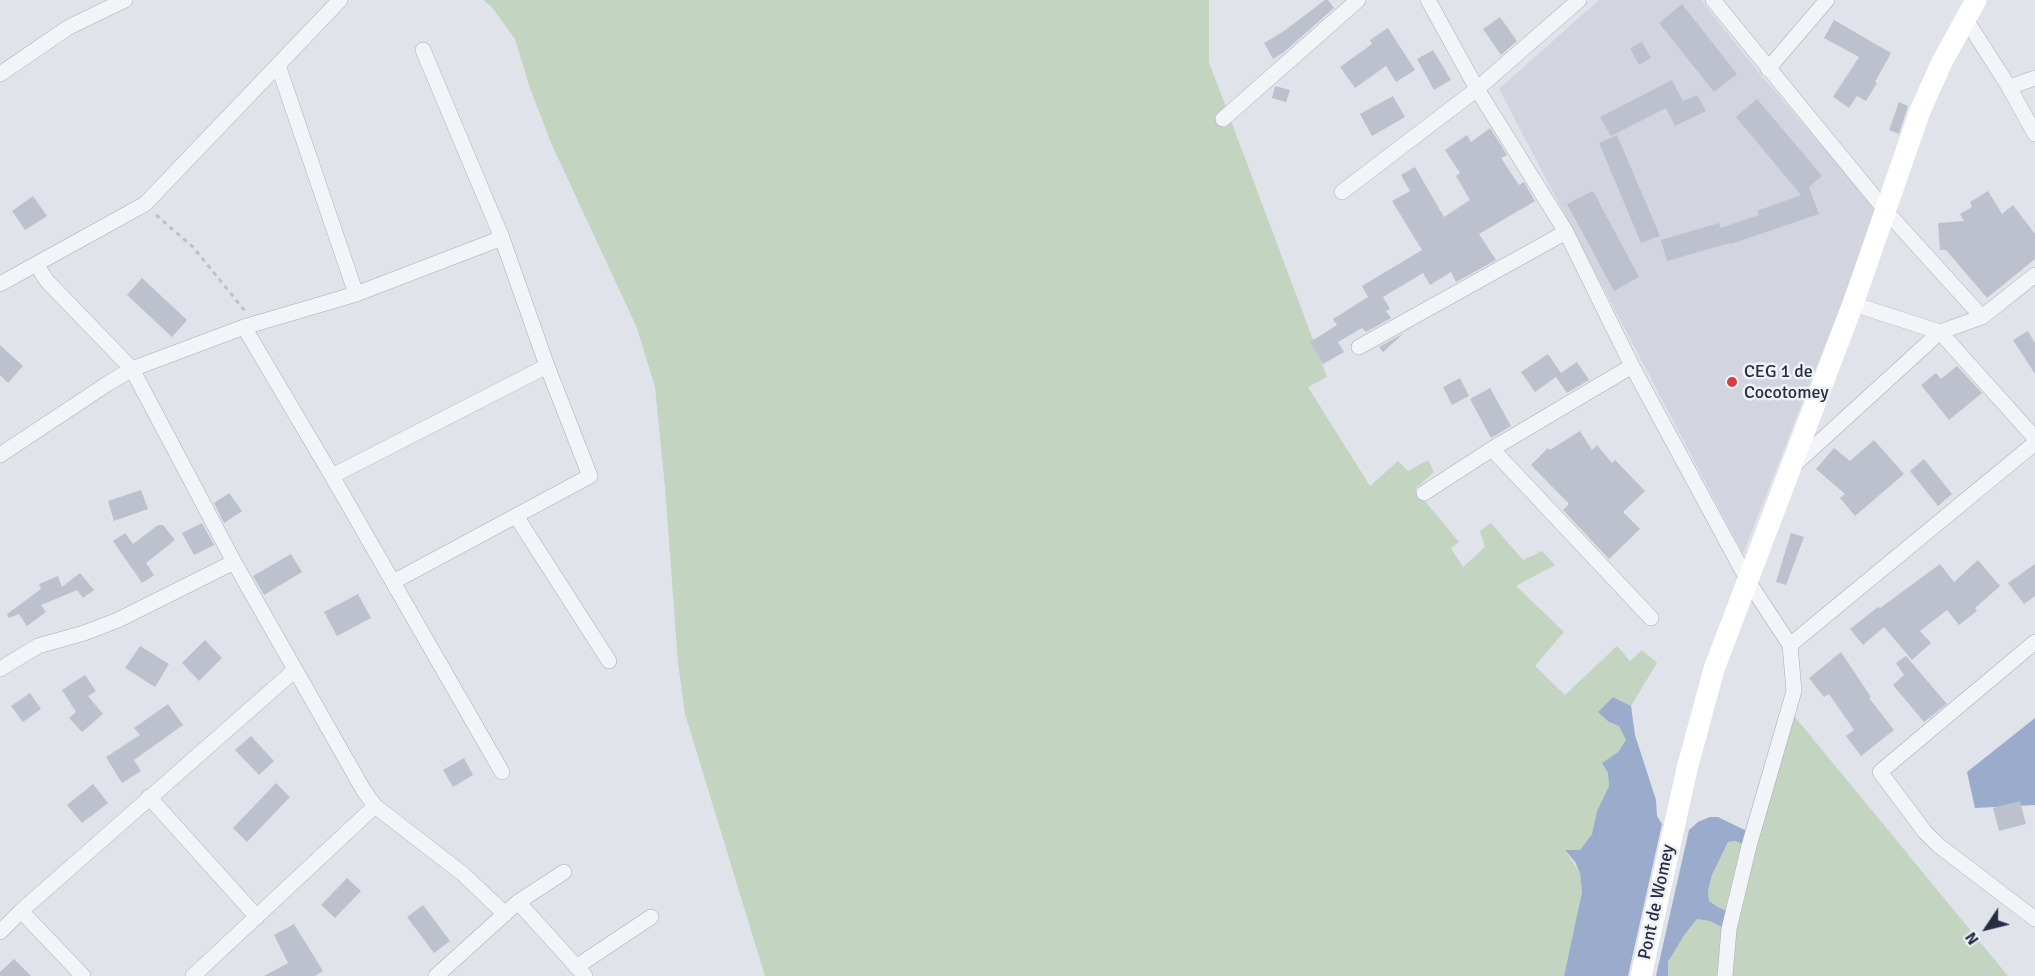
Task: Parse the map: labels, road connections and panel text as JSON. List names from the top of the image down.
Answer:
{
  "streets": {
    "main road": ["Pont de Womey"]
  },
  "places": ["CEG 1 de Cocotomey"],
  "north": "bottom left"
}
